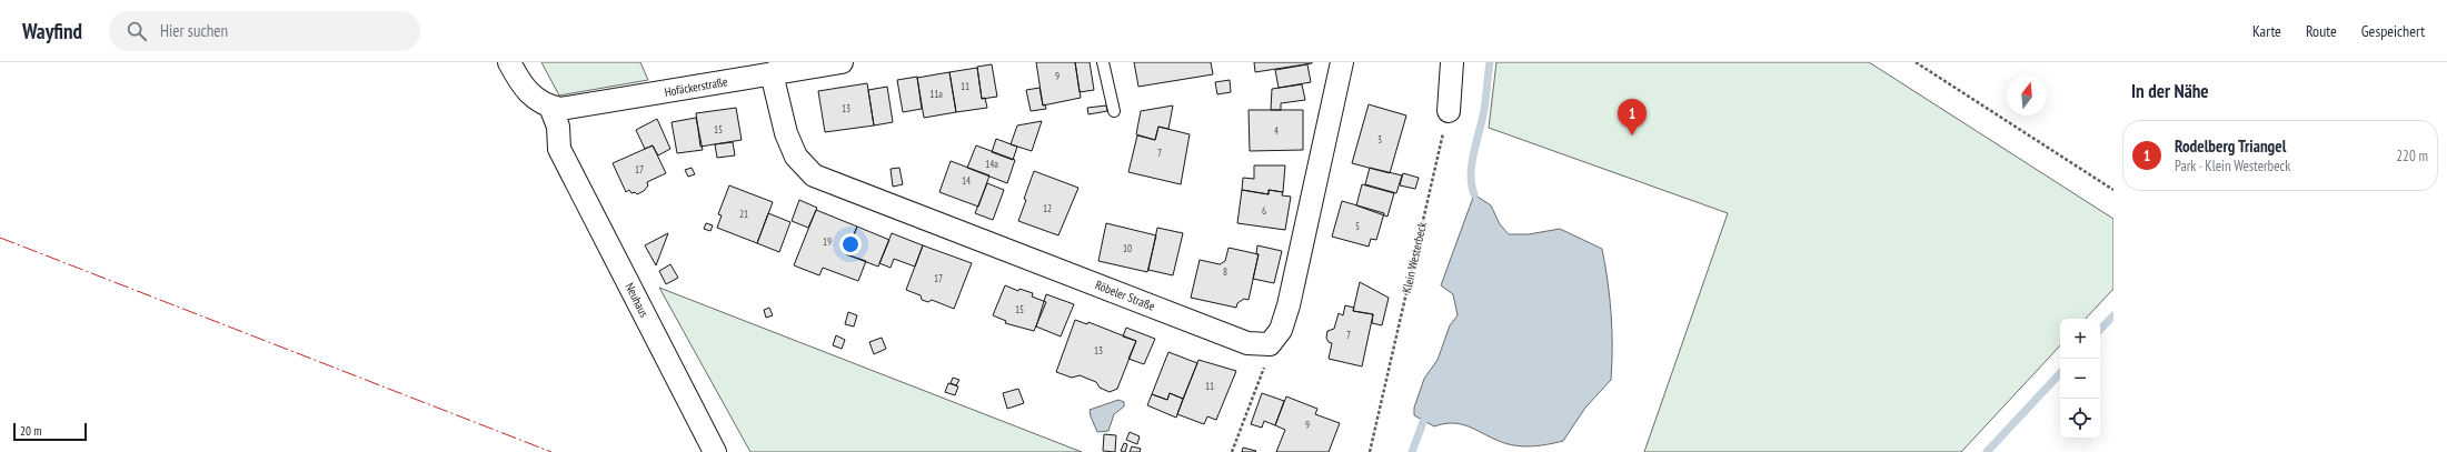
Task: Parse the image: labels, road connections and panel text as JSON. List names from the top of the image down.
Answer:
{
  "streets": {
    "street": ["Hofäckerstraße", "Röbeler Straße", "Neuhaus"],
    "path": ["Klein Westerbeck"]
  },
  "crossings": [
    ["Hofäckerstraße", "Röbeler Straße"],
    ["Hofäckerstraße", "Neuhaus"]
  ],
  "house_numbers": [
    "9",
    "11",
    "11a",
    "13",
    "15",
    "4",
    "3",
    "7",
    "14a",
    "17",
    "14",
    "12",
    "6",
    "21",
    "5",
    "19",
    "10",
    "8",
    "17",
    "15",
    "7",
    "13",
    "11",
    "9"
  ],
  "scale_bar": "20 m",
  "north": "top",
  "page": {
    "header": "Wayfind",
    "search": "Hier suchen",
    "nav": ["Karte", "Route", "Gespeichert"],
    "heading": "In der Nähe",
    "pins": "1",
    "list": [
      {
        "mark": "1",
        "name": "Rodelberg Triangel",
        "note": "Park · Klein Westerbeck",
        "value": "220 m"
      }
    ],
    "map_buttons": ["+", "−"],
    "scale": "20 m"
  }
}
